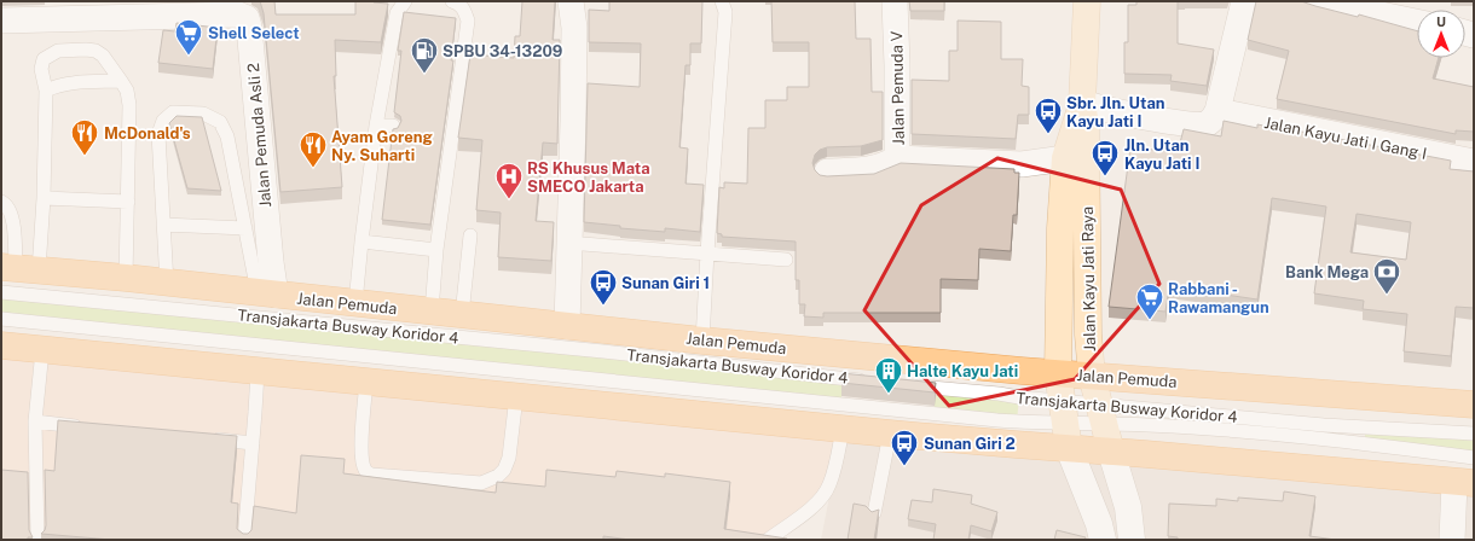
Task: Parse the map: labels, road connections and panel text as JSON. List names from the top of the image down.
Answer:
{
  "streets": {
    "main road": ["Jalan Kayu Jati Raya", "Jalan Pemuda"],
    "street": ["Jalan Pemuda V", "Jalan Pemuda Asli 2", "Jalan Kayu Jati I Gang I"],
    "lane": ["Transjakarta Busway Koridor 4"]
  },
  "crossings": [
    ["Jalan Pemuda Asli 2", "Jalan Pemuda"],
    ["Jalan Kayu Jati Raya", "Jalan Pemuda"],
    ["Jalan Kayu Jati Raya", "Transjakarta Busway Koridor 4"]
  ],
  "places": {
    "supermarket": ["Shell Select", "Rabbani - Rawamangun"],
    "fuel station": ["SPBU 34-13209"],
    "bus stop": [
      "Sbr. Jln. Utan Kayu Jati I",
      "Jln. Utan Kayu Jati I",
      "Sunan Giri 1",
      "Sunan Giri 2"
    ],
    "restaurant": ["McDonald's", "Ayam Goreng Ny. Suharti"],
    "hospital": ["RS Khusus Mata SMECO Jakarta"],
    "bank": ["Bank Mega"],
    "building": ["Halte Kayu Jati"]
  },
  "north": "top"
}
